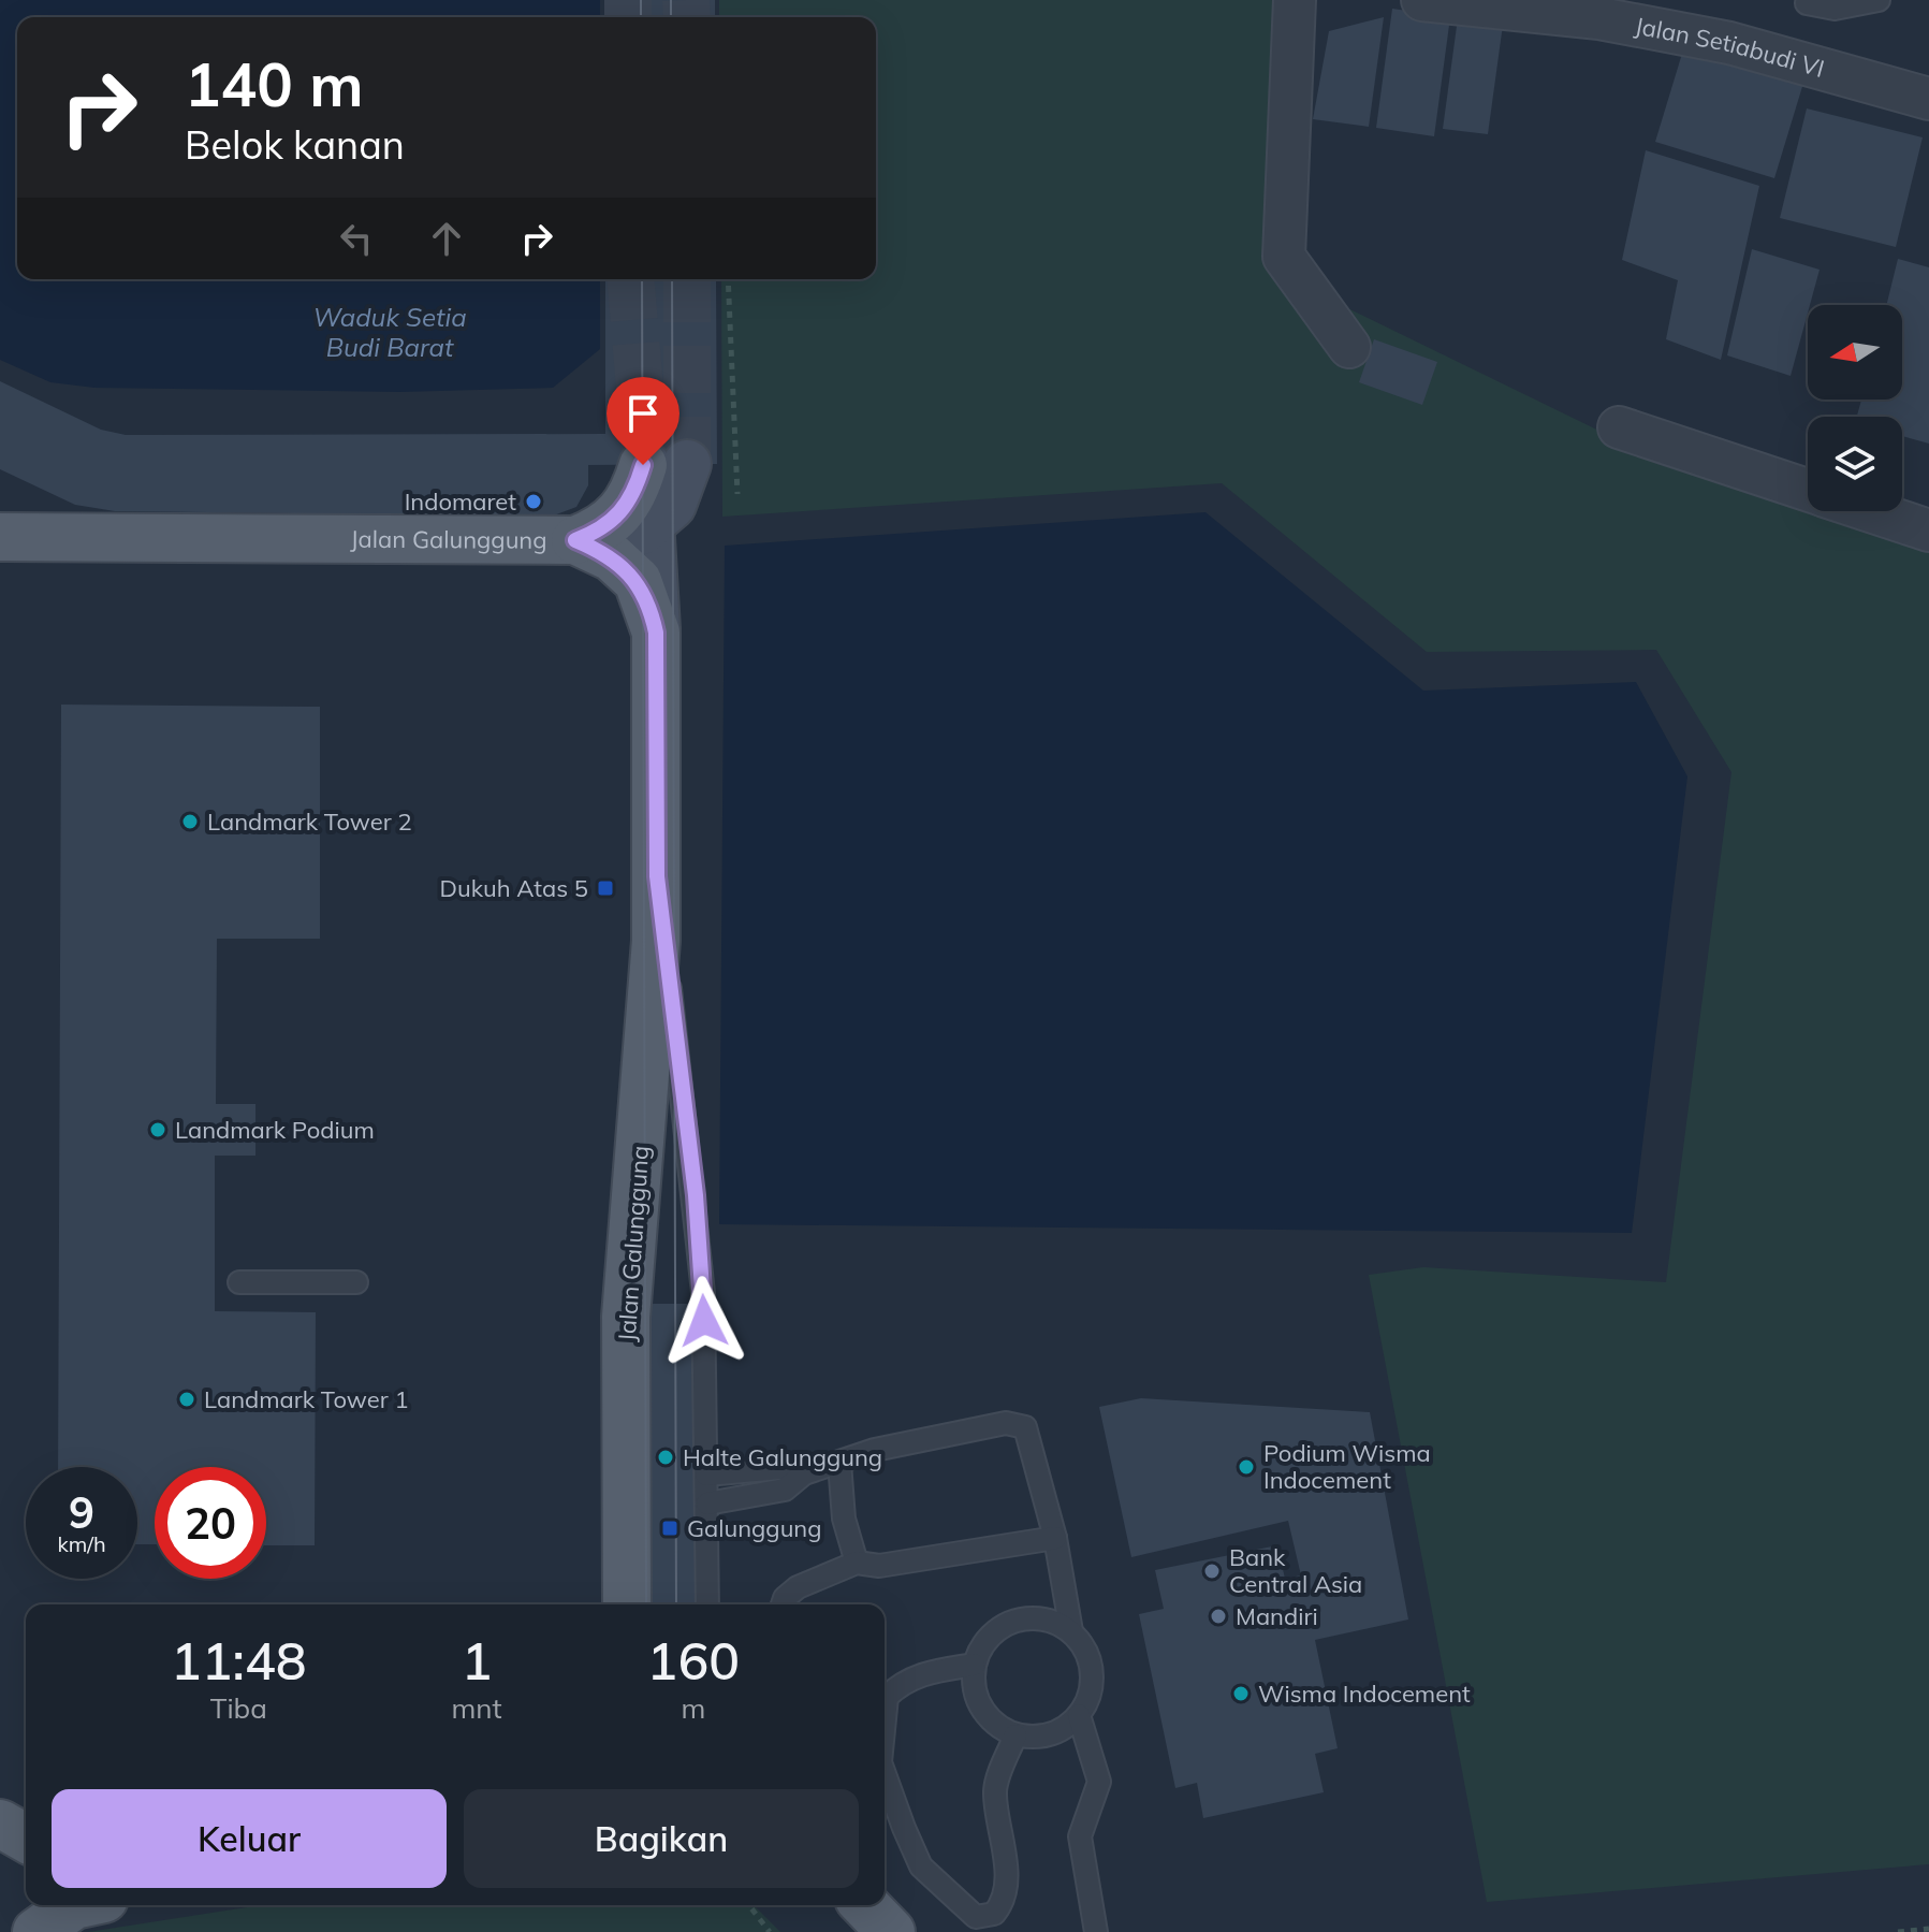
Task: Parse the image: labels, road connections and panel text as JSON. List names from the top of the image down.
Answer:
{
  "streets": {
    "main road": ["Jalan Galunggung"],
    "street": ["Jalan Setiabudi VI"]
  },
  "water": ["Waduk Setia Budi Barat"],
  "places": {
    "other": [
      "Indomaret",
      "Landmark Tower 2",
      "Landmark Podium",
      "Landmark Tower 1",
      "Halte Galunggung",
      "Podium Wisma Indocement",
      "Bank Central Asia",
      "Mandiri",
      "Wisma Indocement"
    ],
    "transit": ["Dukuh Atas 5", "Galunggung"]
  },
  "north": "left",
  "page": {
    "turn": ["140 m", "Belok kanan"],
    "speed": "9 km/h",
    "limit": "20",
    "eta": [
      "11:48",
      "Tiba",
      "1",
      "mnt",
      "160",
      "m"
    ],
    "buttons": ["Keluar", "Bagikan"]
  }
}
